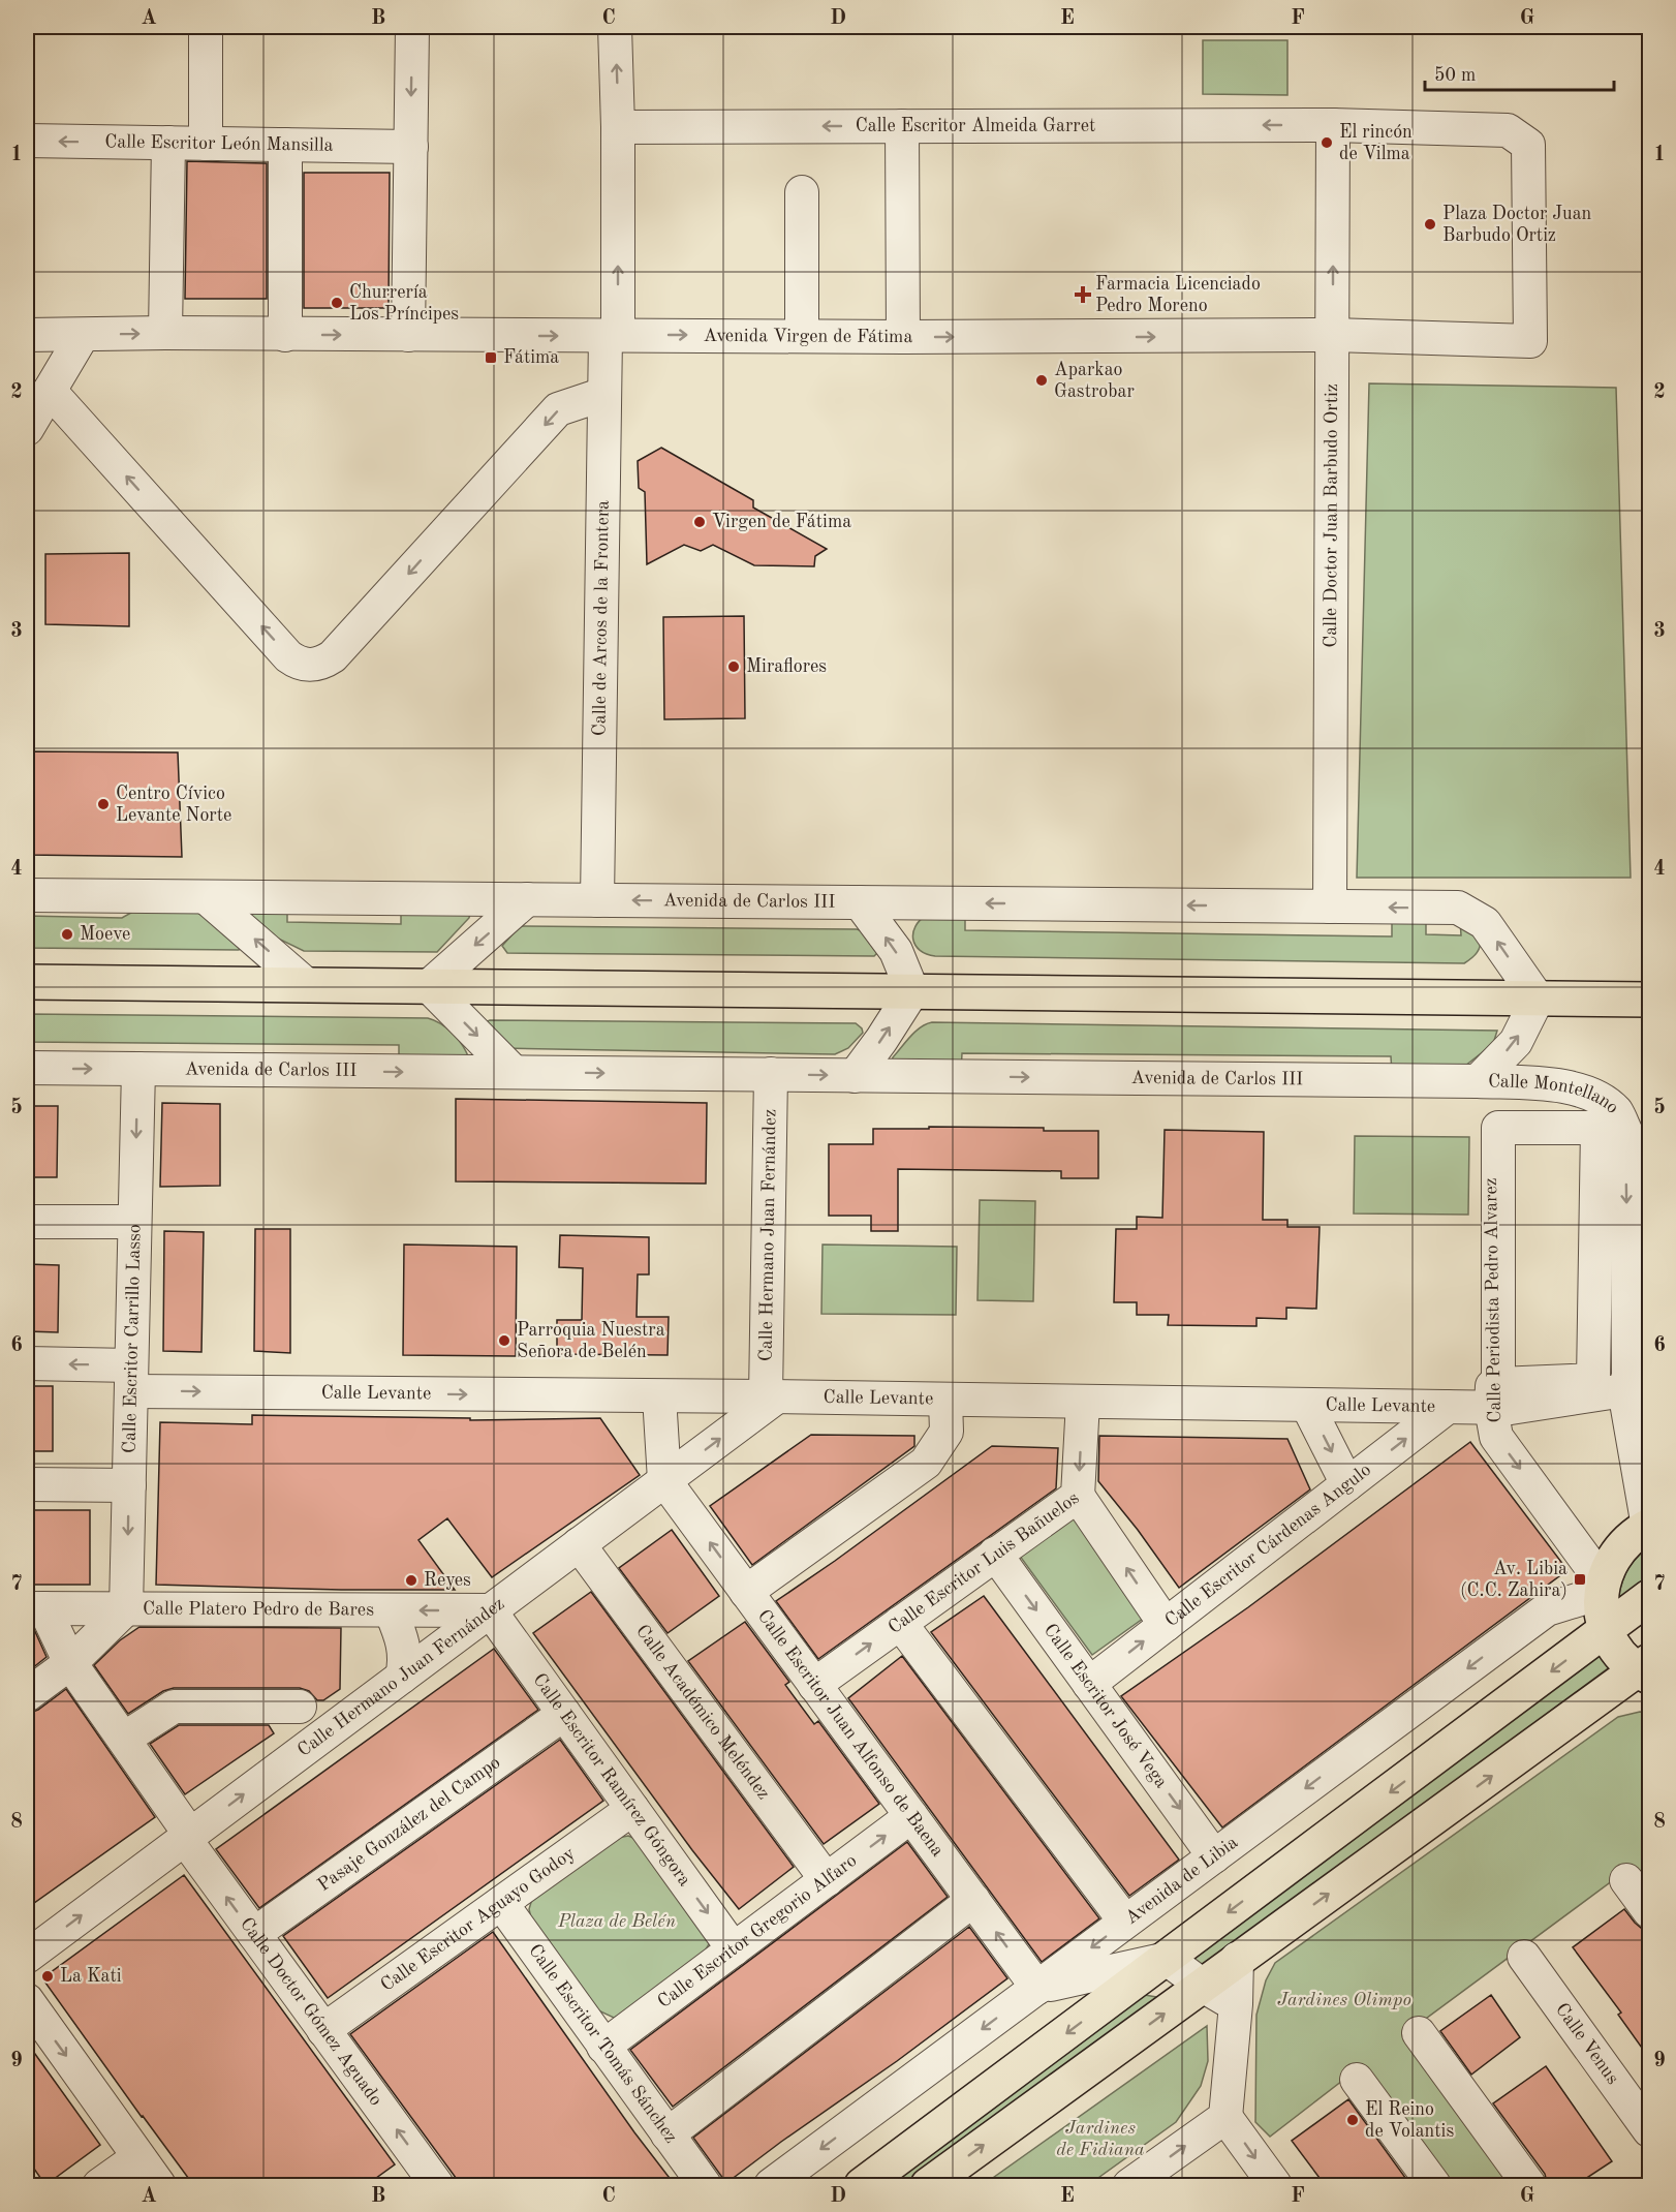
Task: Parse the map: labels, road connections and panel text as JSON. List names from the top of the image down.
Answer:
{
  "streets": {
    "street": [
      "Calle Escritor Almeida Garret",
      "Calle Escritor León Mansilla",
      "Avenida Virgen de Fátima",
      "Calle Doctor Juan Barbudo Ortiz",
      "Calle de Arcos de la Frontera",
      "Avenida de Carlos III",
      "Calle Montellano",
      "Calle Hermano Juan Fernández",
      "Calle Periodista Pedro Alvarez",
      "Calle Escritor Carrillo Lasso",
      "Calle Levante",
      "Calle Escritor Cárdenas Angulo",
      "Calle Escritor Luis Bañuelos",
      "Calle Platero Pedro de Bares",
      "Calle Escritor José Vega",
      "Calle Académico Meléndez",
      "Calle Escritor Juan Alfonso de Baena",
      "Calle Escritor Ramírez Góngora",
      "Pasaje González del Campo",
      "Avenida de Libia",
      "Calle Escritor Aguayo Godoy",
      "Calle Escritor Gregorio Alfaro",
      "Calle Doctor Gómez Aguado",
      "Calle Venus",
      "Calle Escritor Tomás Sánchez"
    ]
  },
  "crossings": [
    ["Calle Escritor Almeida Garret", "Avenida Virgen de Fátima"],
    ["Calle Escritor Almeida Garret", "Calle Doctor Juan Barbudo Ortiz"],
    ["Calle Escritor Almeida Garret", "Calle de Arcos de la Frontera"],
    ["Avenida Virgen de Fátima", "Calle Doctor Juan Barbudo Ortiz"],
    ["Avenida Virgen de Fátima", "Calle de Arcos de la Frontera"],
    ["Calle Doctor Juan Barbudo Ortiz", "Avenida de Carlos III"],
    ["Calle de Arcos de la Frontera", "Avenida de Carlos III"],
    ["Avenida de Carlos III", "Calle Montellano"],
    ["Avenida de Carlos III", "Calle Hermano Juan Fernández"],
    ["Avenida de Carlos III", "Calle Periodista Pedro Alvarez"],
    ["Avenida de Carlos III", "Calle Escritor Carrillo Lasso"],
    ["Calle Montellano", "Calle Periodista Pedro Alvarez"],
    ["Calle Montellano", "Calle Levante"],
    ["Calle Hermano Juan Fernández", "Calle Levante"],
    ["Calle Hermano Juan Fernández", "Calle Platero Pedro de Bares"],
    ["Calle Hermano Juan Fernández", "Calle Académico Meléndez"],
    ["Calle Hermano Juan Fernández", "Calle Escritor Juan Alfonso de Baena"],
    ["Calle Hermano Juan Fernández", "Calle Escritor Ramírez Góngora"],
    ["Calle Hermano Juan Fernández", "Calle Doctor Gómez Aguado"],
    ["Calle Periodista Pedro Alvarez", "Calle Levante"],
    ["Calle Periodista Pedro Alvarez", "Avenida de Libia"],
    ["Calle Escritor Carrillo Lasso", "Calle Levante"],
    ["Calle Escritor Carrillo Lasso", "Calle Platero Pedro de Bares"],
    ["Calle Levante", "Calle Escritor Cárdenas Angulo"],
    ["Calle Levante", "Calle Escritor Luis Bañuelos"],
    ["Calle Escritor Cárdenas Angulo", "Calle Escritor José Vega"],
    ["Calle Escritor Luis Bañuelos", "Calle Escritor José Vega"],
    ["Calle Escritor Luis Bañuelos", "Calle Escritor Juan Alfonso de Baena"],
    ["Calle Platero Pedro de Bares", "Calle Escritor Ramírez Góngora"],
    ["Calle Platero Pedro de Bares", "Calle Doctor Gómez Aguado"],
    ["Calle Escritor José Vega", "Avenida de Libia"],
    ["Calle Académico Meléndez", "Calle Escritor Gregorio Alfaro"],
    ["Calle Escritor Juan Alfonso de Baena", "Avenida de Libia"],
    ["Calle Escritor Juan Alfonso de Baena", "Calle Escritor Gregorio Alfaro"],
    ["Calle Escritor Ramírez Góngora", "Pasaje González del Campo"],
    ["Calle Escritor Ramírez Góngora", "Calle Escritor Aguayo Godoy"],
    ["Calle Escritor Ramírez Góngora", "Calle Escritor Gregorio Alfaro"],
    ["Pasaje González del Campo", "Calle Doctor Gómez Aguado"],
    ["Calle Escritor Aguayo Godoy", "Calle Doctor Gómez Aguado"],
    ["Calle Escritor Aguayo Godoy", "Calle Escritor Tomás Sánchez"],
    ["Calle Escritor Gregorio Alfaro", "Calle Escritor Tomás Sánchez"]
  ],
  "one_way": [
    "Calle Escritor Almeida Garret",
    "Calle Escritor León Mansilla",
    "Avenida Virgen de Fátima",
    "Calle Periodista Pedro Alvarez",
    "Calle Escritor Carrillo Lasso",
    "Calle Escritor Cárdenas Angulo",
    "Calle Escritor Ramírez Góngora"
  ],
  "parks": ["Plaza de Belén", "Jardines Olimpo", "Jardines de Fidiana"],
  "places": {
    "other": [
      "El rincón de Vilma",
      "Plaza Doctor Juan Barbudo Ortiz",
      "Churrería Los Príncipes",
      "Aparkao Gastrobar",
      "Virgen de Fátima",
      "Miraflores",
      "Centro Cívico Levante Norte",
      "Moeve",
      "Parroquia Nuestra Señora de Belén",
      "Reyes",
      "La Kati",
      "El Reino de Volantis"
    ],
    "health": ["Farmacia Licenciado Pedro Moreno"],
    "transit": ["Fátima", "Av. Libia (C.C. Zahira)"]
  },
  "scale_bar": "50 m",
  "grid": {
    "columns": [
      "A",
      "B",
      "C",
      "D",
      "E",
      "F",
      "G"
    ],
    "rows": [
      "1",
      "2",
      "3",
      "4",
      "5",
      "6",
      "7",
      "8",
      "9"
    ]
  }
}
